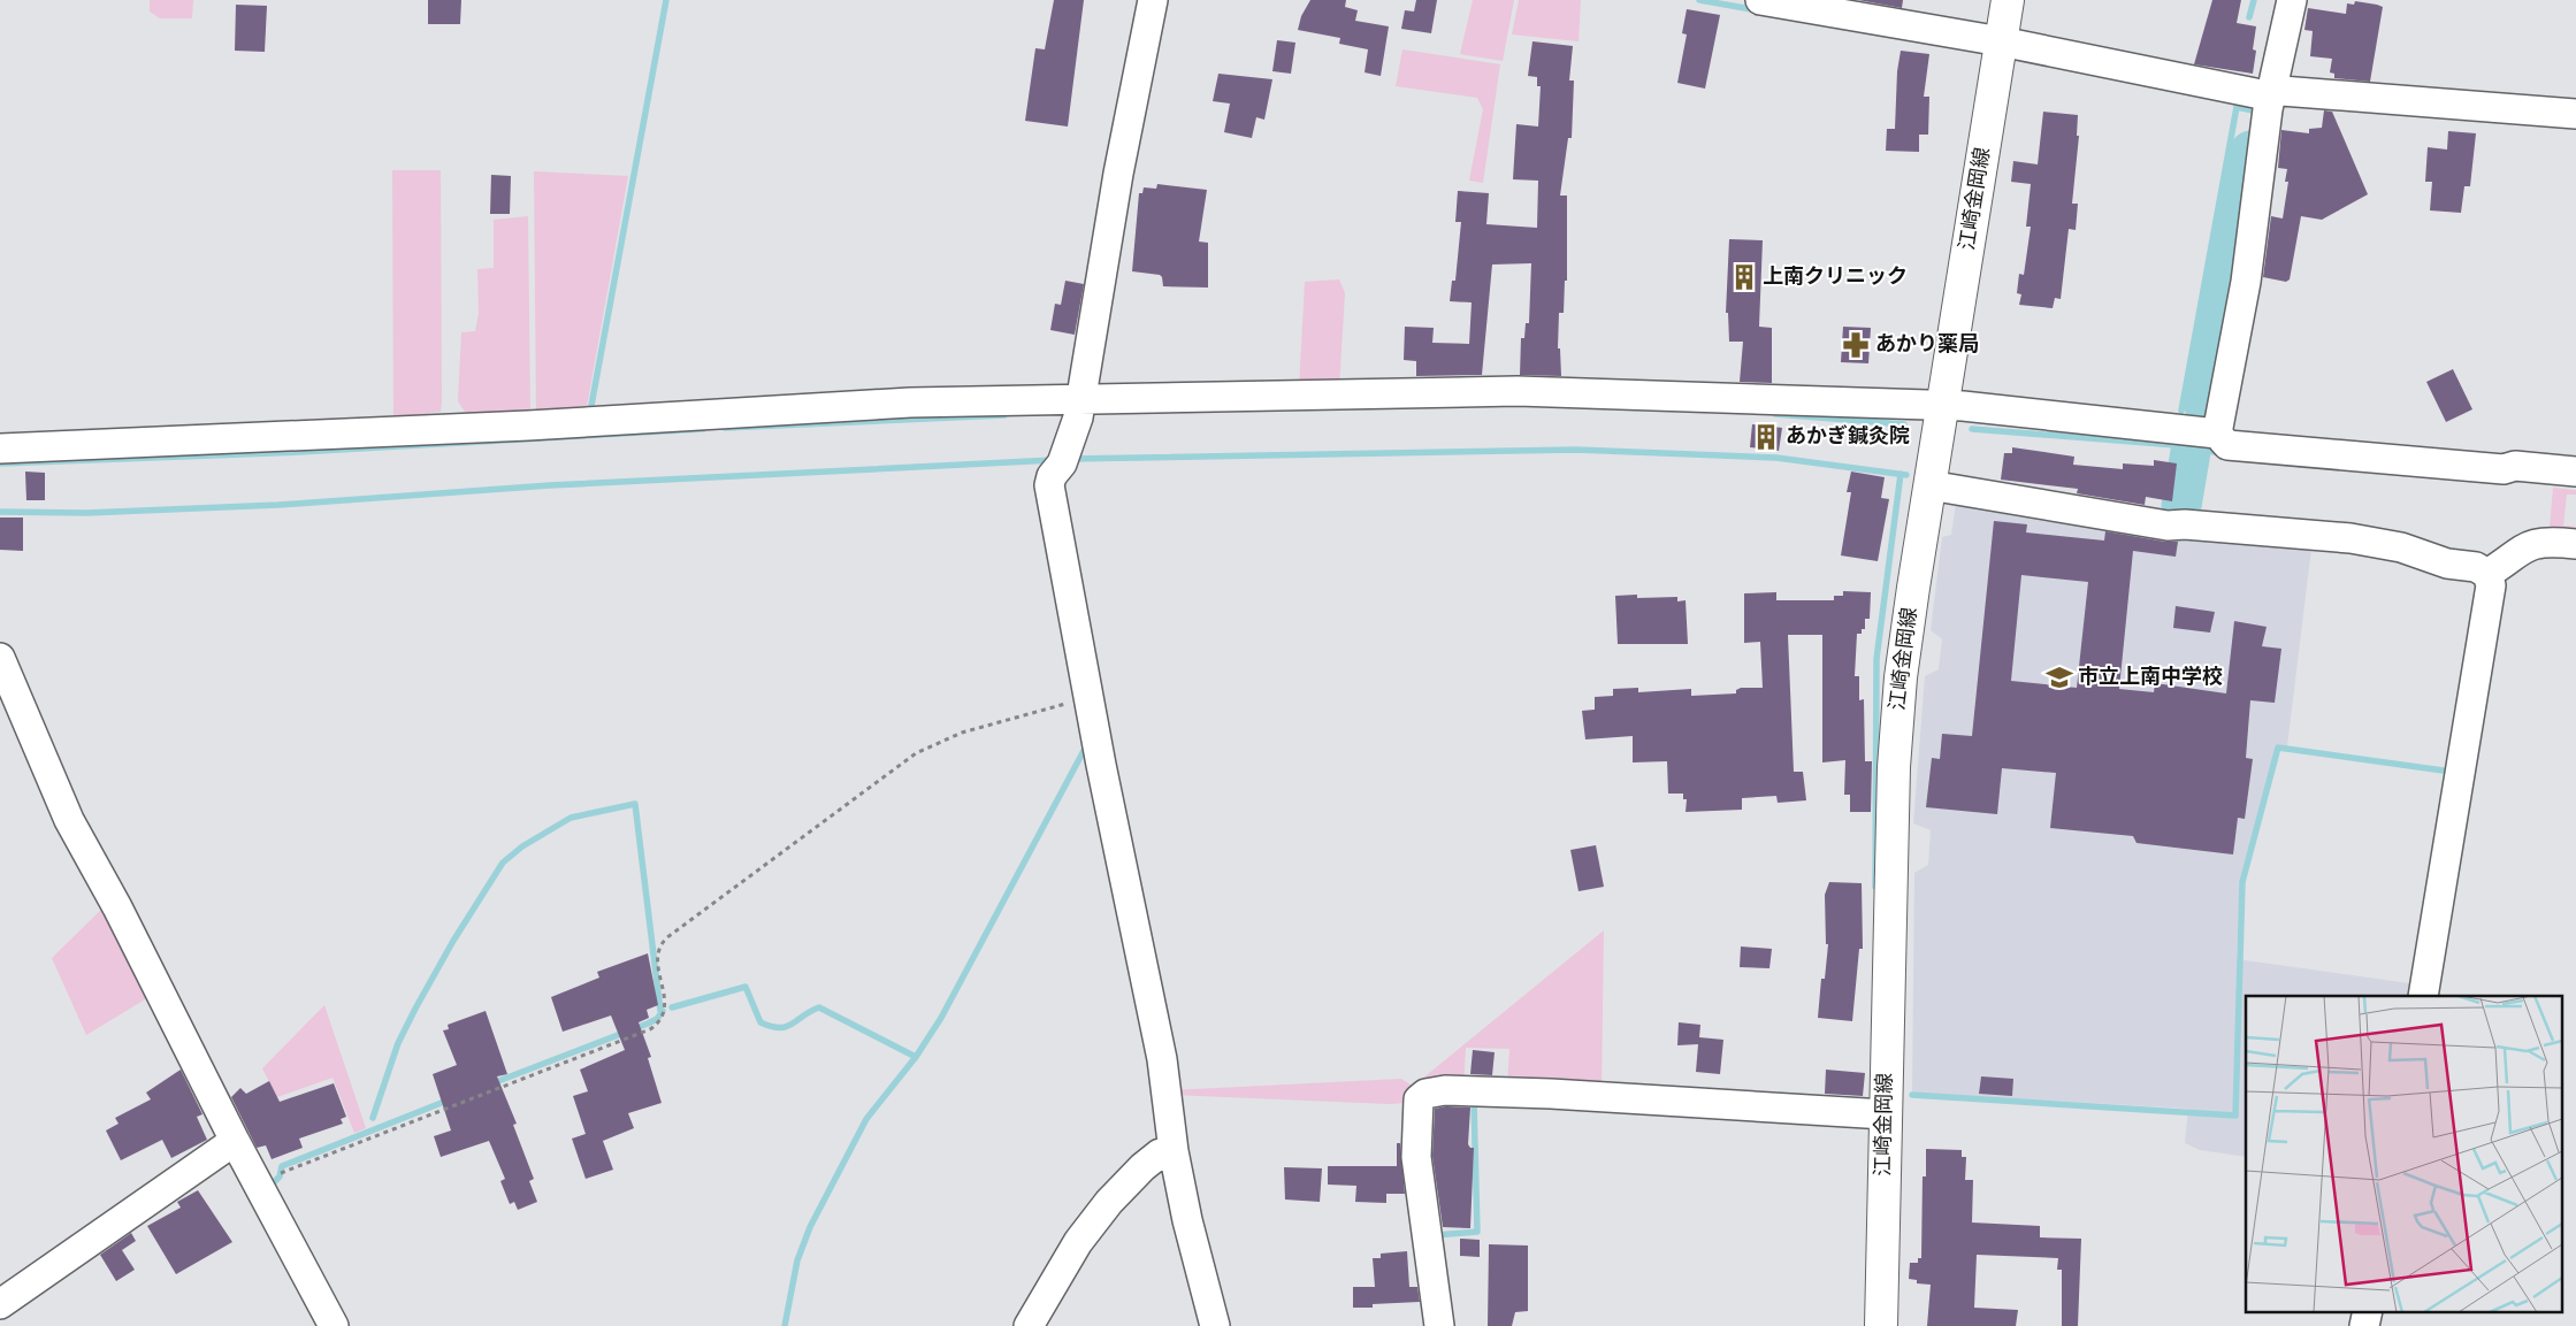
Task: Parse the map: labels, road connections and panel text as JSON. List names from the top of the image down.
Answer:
{
  "streets": {
    "main road": ["江崎金岡線"]
  },
  "places": {
    "building": ["上南クリニック", "あかぎ鍼灸院"],
    "pharmacy": ["あかり薬局"],
    "school or university": ["市立上南中学校"]
  }
}
